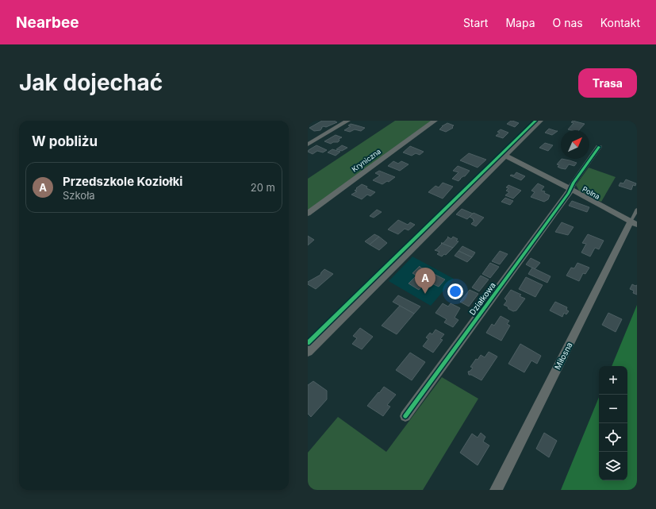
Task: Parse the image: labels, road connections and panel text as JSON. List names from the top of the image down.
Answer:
{
  "streets": {
    "street": [
      "Kryniczna",
      "Polna",
      "Działkowa",
      "Miłosna"
    ]
  },
  "crossings": [
    ["Polna", "Działkowa"],
    ["Polna", "Miłosna"]
  ],
  "north": "top right",
  "page": {
    "header": "Nearbee",
    "nav": [
      "Start",
      "Mapa",
      "O nas",
      "Kontakt"
    ],
    "buttons": "Trasa",
    "title": "Jak dojechać",
    "heading": "W pobliżu",
    "list": [
      {
        "mark": "A",
        "name": "Przedszkole Koziołki",
        "note": "Szkoła",
        "value": "20 m"
      }
    ],
    "pins": "A",
    "map_buttons": ["+", "−"]
  }
}
